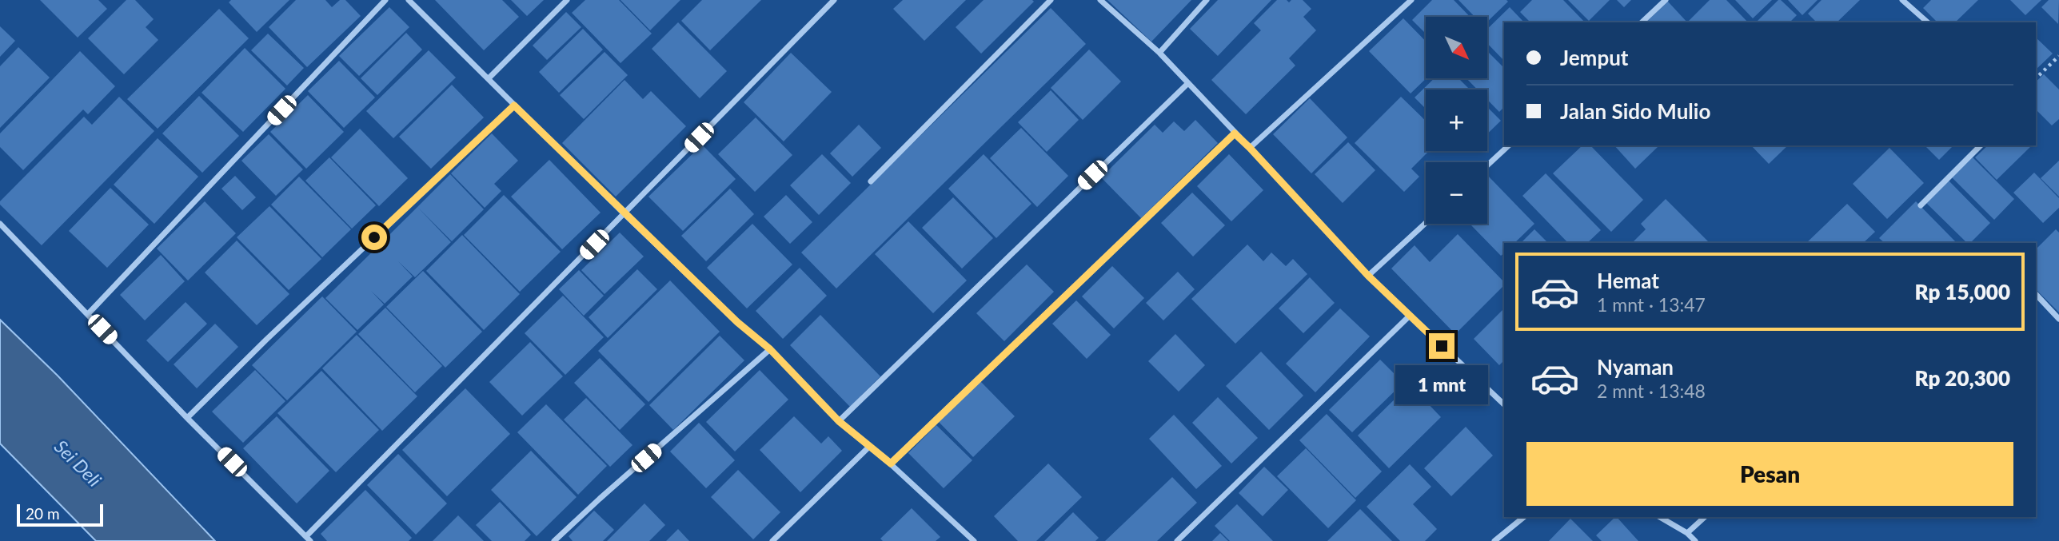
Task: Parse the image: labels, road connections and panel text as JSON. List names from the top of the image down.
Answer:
{
  "water": ["Sei Deli"],
  "scale_bar": "20 m",
  "north": "bottom right",
  "page": {
    "map_buttons": ["+", "−"],
    "banner": ["Jemput", "Jalan Sido Mulio"],
    "list": [
      {
        "name": "Hemat",
        "note": "1 mnt · 13:47",
        "value": "Rp 15,000"
      },
      {
        "name": "Nyaman",
        "note": "2 mnt · 13:48",
        "value": "Rp 20,300"
      }
    ],
    "bubble": "1 mnt",
    "buttons": "Pesan",
    "scale": "20 m"
  }
}
